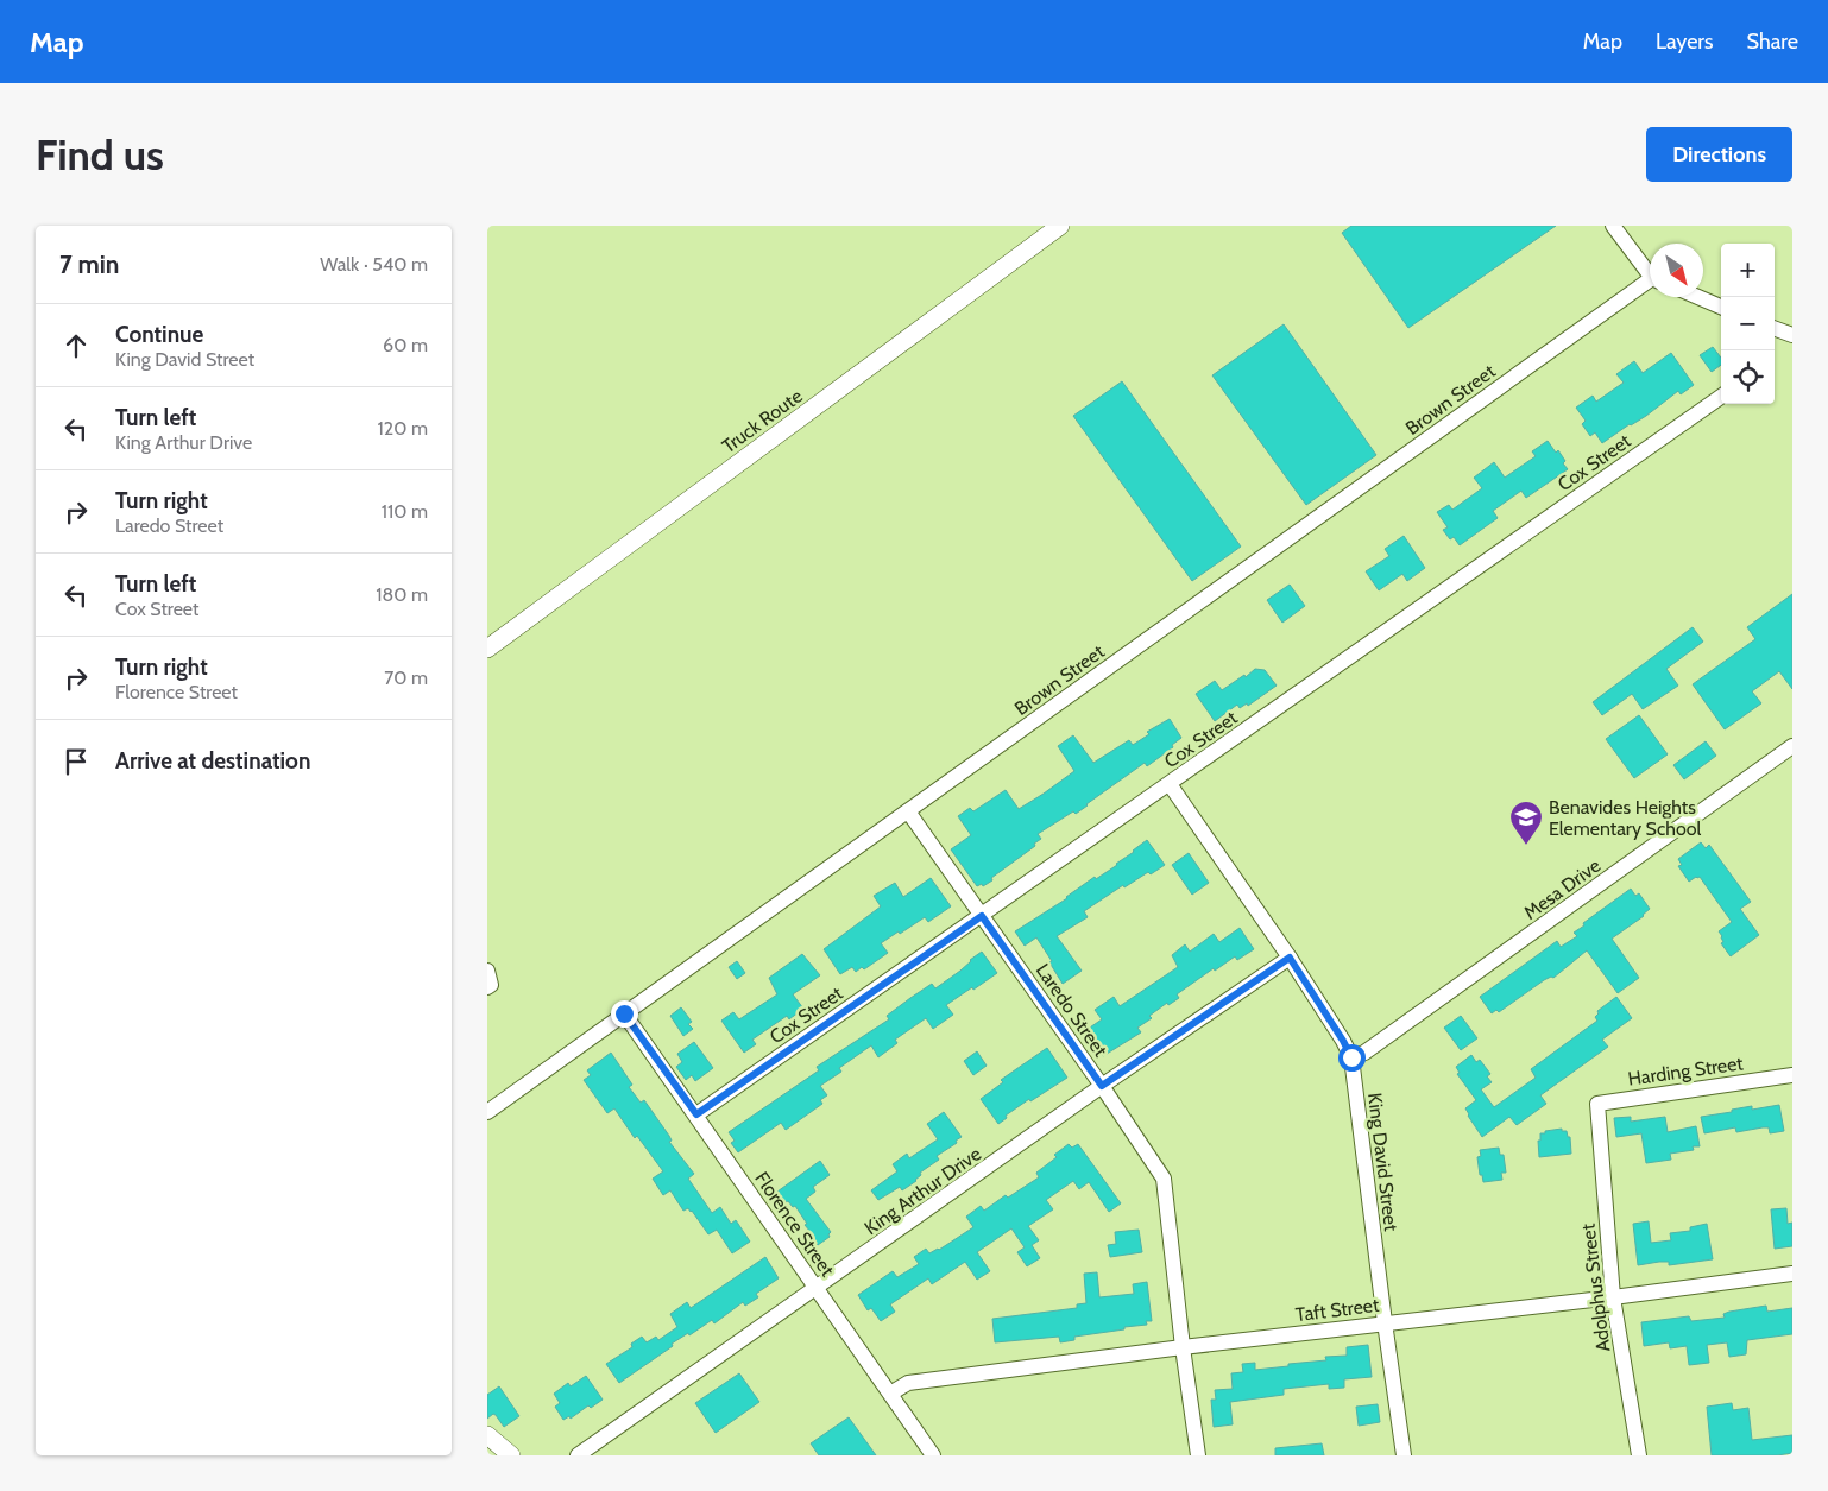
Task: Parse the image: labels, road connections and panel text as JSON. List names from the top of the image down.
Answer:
{
  "streets": {
    "street": [
      "Brown Street",
      "Truck Route",
      "Cox Street",
      "Mesa Drive",
      "Laredo Street",
      "Harding Street",
      "King David Street",
      "King Arthur Drive",
      "Florence Street",
      "Adolphus Street",
      "Taft Street"
    ]
  },
  "crossings": [
    ["Brown Street", "Laredo Street"],
    ["Brown Street", "Florence Street"],
    ["Cox Street", "Laredo Street"],
    ["Cox Street", "King David Street"],
    ["Cox Street", "Florence Street"],
    ["Mesa Drive", "King David Street"],
    ["Laredo Street", "King Arthur Drive"],
    ["Laredo Street", "Taft Street"],
    ["Harding Street", "Adolphus Street"],
    ["King David Street", "King Arthur Drive"],
    ["King David Street", "Taft Street"],
    ["King Arthur Drive", "Florence Street"],
    ["Florence Street", "Taft Street"],
    ["Adolphus Street", "Taft Street"]
  ],
  "places": {
    "school or university": ["Benavides Heights Elementary School"]
  },
  "north": "bottom right",
  "page": {
    "header": "Map",
    "nav": ["Map", "Layers", "Share"],
    "buttons": "Directions",
    "title": "Find us",
    "heading": ["7 min", "Walk · 540 m"],
    "map_buttons": ["+", "−"],
    "list": [
      ["Continue", "King David Street", "60 m"],
      ["Turn left", "King Arthur Drive", "120 m"],
      ["Turn right", "Laredo Street", "110 m"],
      ["Turn left", "Cox Street", "180 m"],
      ["Turn right", "Florence Street", "70 m"],
      "Arrive at destination"
    ]
  }
}
